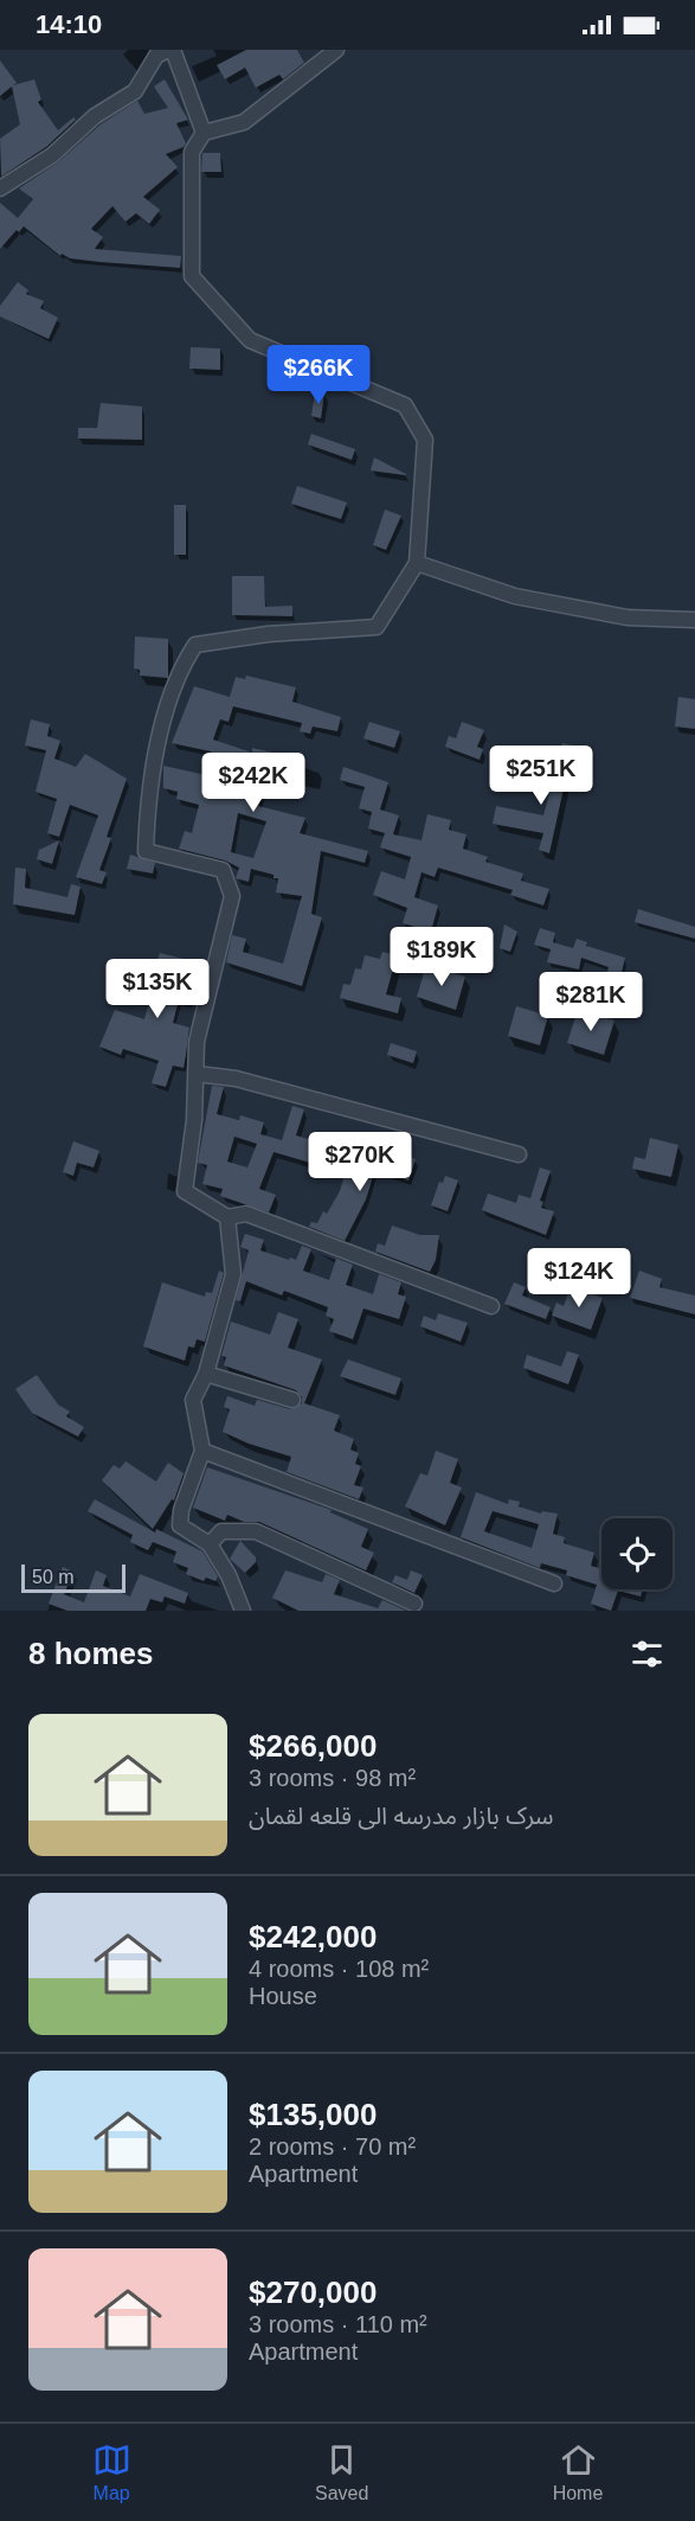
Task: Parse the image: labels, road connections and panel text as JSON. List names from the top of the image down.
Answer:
{
  "scale_bar": "50 m",
  "page": {
    "status": "14:10",
    "price": [
      "$266K",
      "$251K",
      "$242K",
      "$189K",
      "$135K",
      "$281K",
      "$270K",
      "$124K"
    ],
    "scale": "50 m",
    "heading": "8 homes",
    "list": [
      {
        "name": "$266,000",
        "note": "3 rooms · 98 m² · سرک بازار مدرسه الی قلعه لقمان"
      },
      {
        "name": "$242,000",
        "note": "4 rooms · 108 m² · House"
      },
      {
        "name": "$135,000",
        "note": "2 rooms · 70 m² · Apartment"
      },
      {
        "name": "$270,000",
        "note": "3 rooms · 110 m² · Apartment"
      }
    ],
    "tabs": ["Map", "Saved", "Home"]
  }
}
